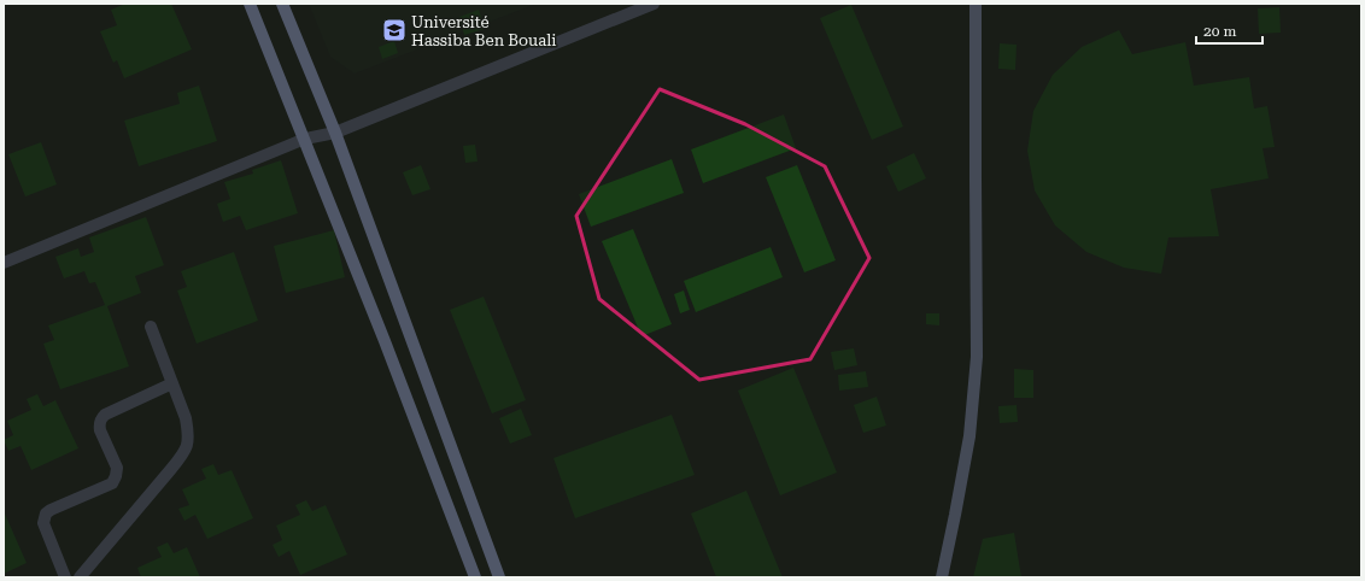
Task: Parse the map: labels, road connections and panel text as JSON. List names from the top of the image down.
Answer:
{
  "places": {
    "school or university": ["Université Hassiba Ben Bouali"]
  },
  "scale_bar": "20 m"
}
